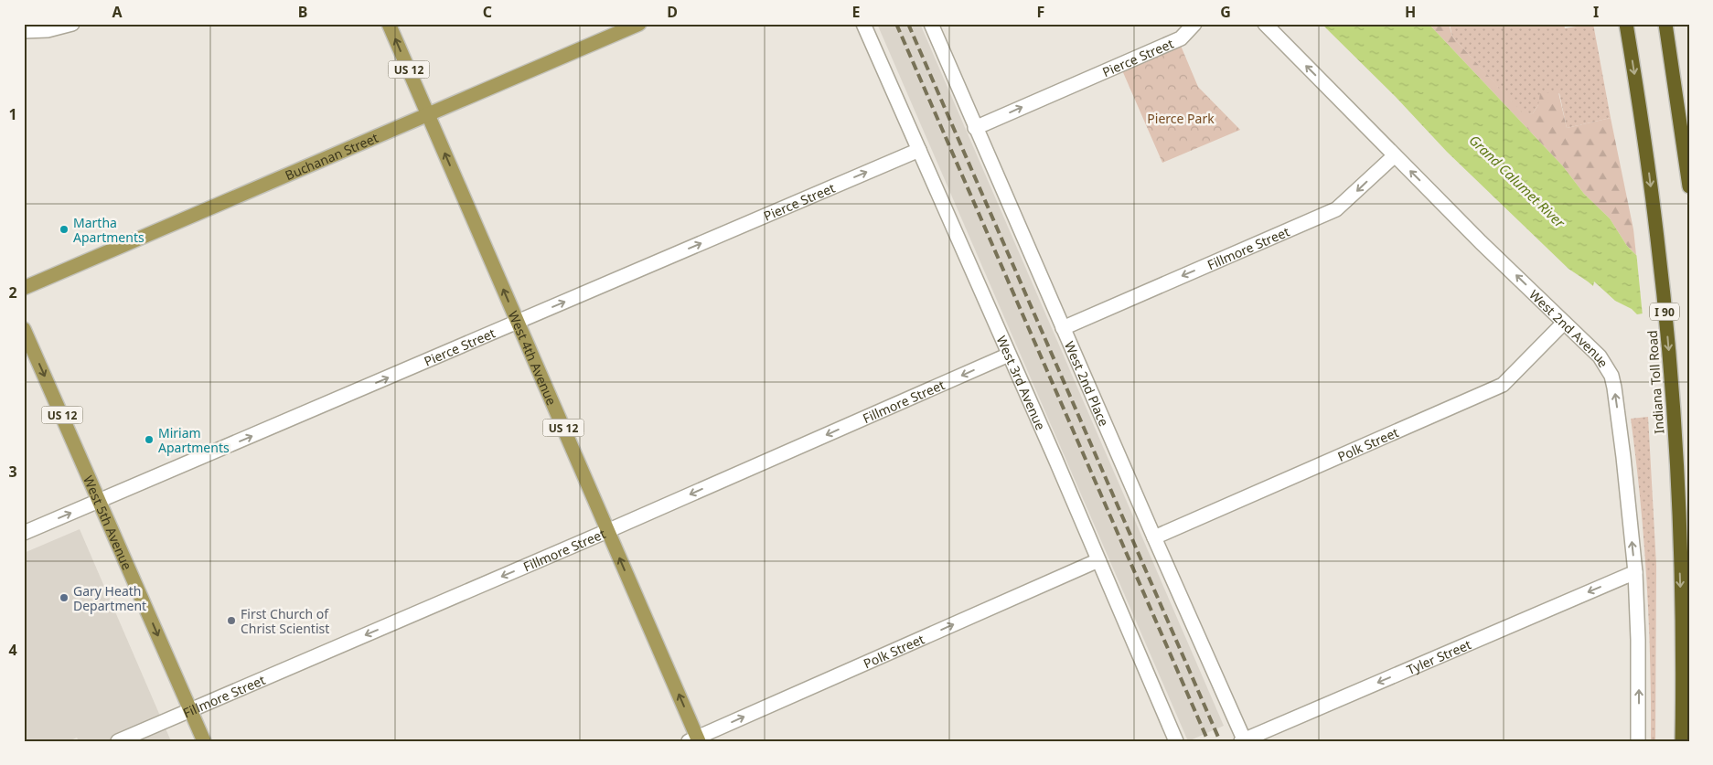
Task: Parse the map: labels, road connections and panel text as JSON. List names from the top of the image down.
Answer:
{
  "streets": {
    "highway": ["I 90", "Indiana Toll Road"],
    "main road": [
      "US 12",
      "Buchanan Street",
      "West 4th Avenue",
      "West 5th Avenue"
    ],
    "street": [
      "Pierce Street",
      "Fillmore Street",
      "West 2nd Avenue",
      "West 3rd Avenue",
      "West 2nd Place",
      "Polk Street",
      "Tyler Street"
    ]
  },
  "crossings": [
    ["Pierce Street", "West 4th Avenue"],
    ["Pierce Street", "West 3rd Avenue"],
    ["Pierce Street", "West 2nd Place"],
    ["Pierce Street", "West 5th Avenue"],
    ["Buchanan Street", "West 4th Avenue"],
    ["Fillmore Street", "West 2nd Avenue"],
    ["Fillmore Street", "West 4th Avenue"],
    ["Fillmore Street", "West 3rd Avenue"],
    ["Fillmore Street", "West 2nd Place"],
    ["Fillmore Street", "West 5th Avenue"],
    ["West 2nd Avenue", "Polk Street"],
    ["West 2nd Avenue", "Tyler Street"],
    ["West 4th Avenue", "Polk Street"],
    ["West 3rd Avenue", "Polk Street"],
    ["West 2nd Place", "Polk Street"],
    ["West 2nd Place", "Tyler Street"]
  ],
  "one_way": [
    "Pierce Street",
    "Fillmore Street",
    "West 2nd Avenue",
    "West 4th Avenue",
    "Indiana Toll Road",
    "Polk Street",
    "West 5th Avenue",
    "Tyler Street"
  ],
  "water": ["Grand Calumet River"],
  "parks": ["Pierce Park"],
  "places": [
    "Martha Apartments",
    "Miriam Apartments",
    "Gary Heath Department",
    "First Church of Christ Scientist"
  ],
  "grid": {
    "columns": [
      "A",
      "B",
      "C",
      "D",
      "E",
      "F",
      "G",
      "H",
      "I"
    ],
    "rows": [
      "1",
      "2",
      "3",
      "4"
    ]
  }
}
